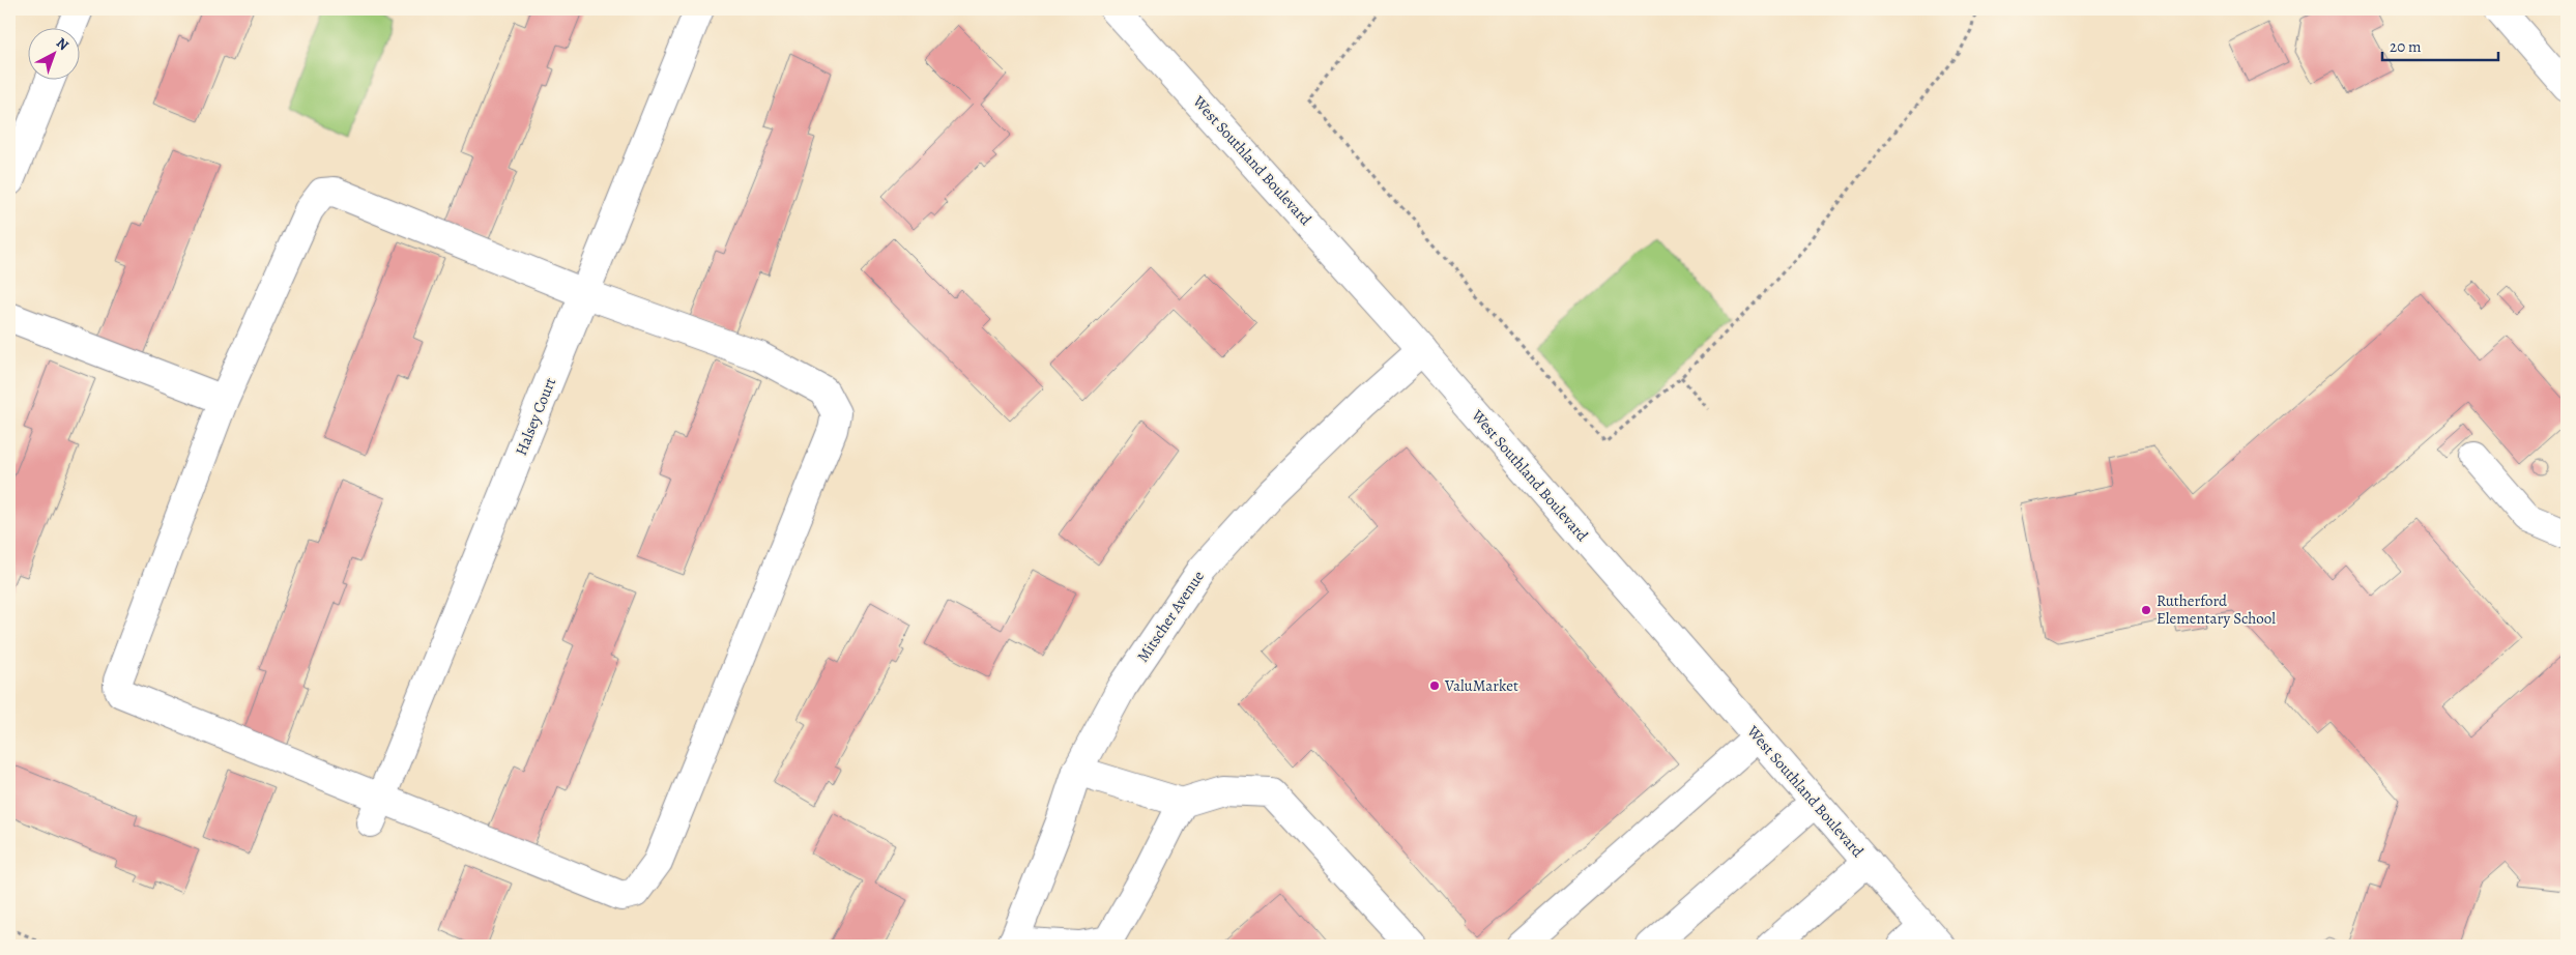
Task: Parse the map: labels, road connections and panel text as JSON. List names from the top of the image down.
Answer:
{
  "streets": {
    "street": ["West Southland Boulevard", "Halsey Court", "Mitscher Avenue"]
  },
  "crossings": [
    ["West Southland Boulevard", "Mitscher Avenue"]
  ],
  "places": ["Rutherford Elementary School", "ValuMarket"],
  "scale_bar": "20 m",
  "north": "top right"
}
